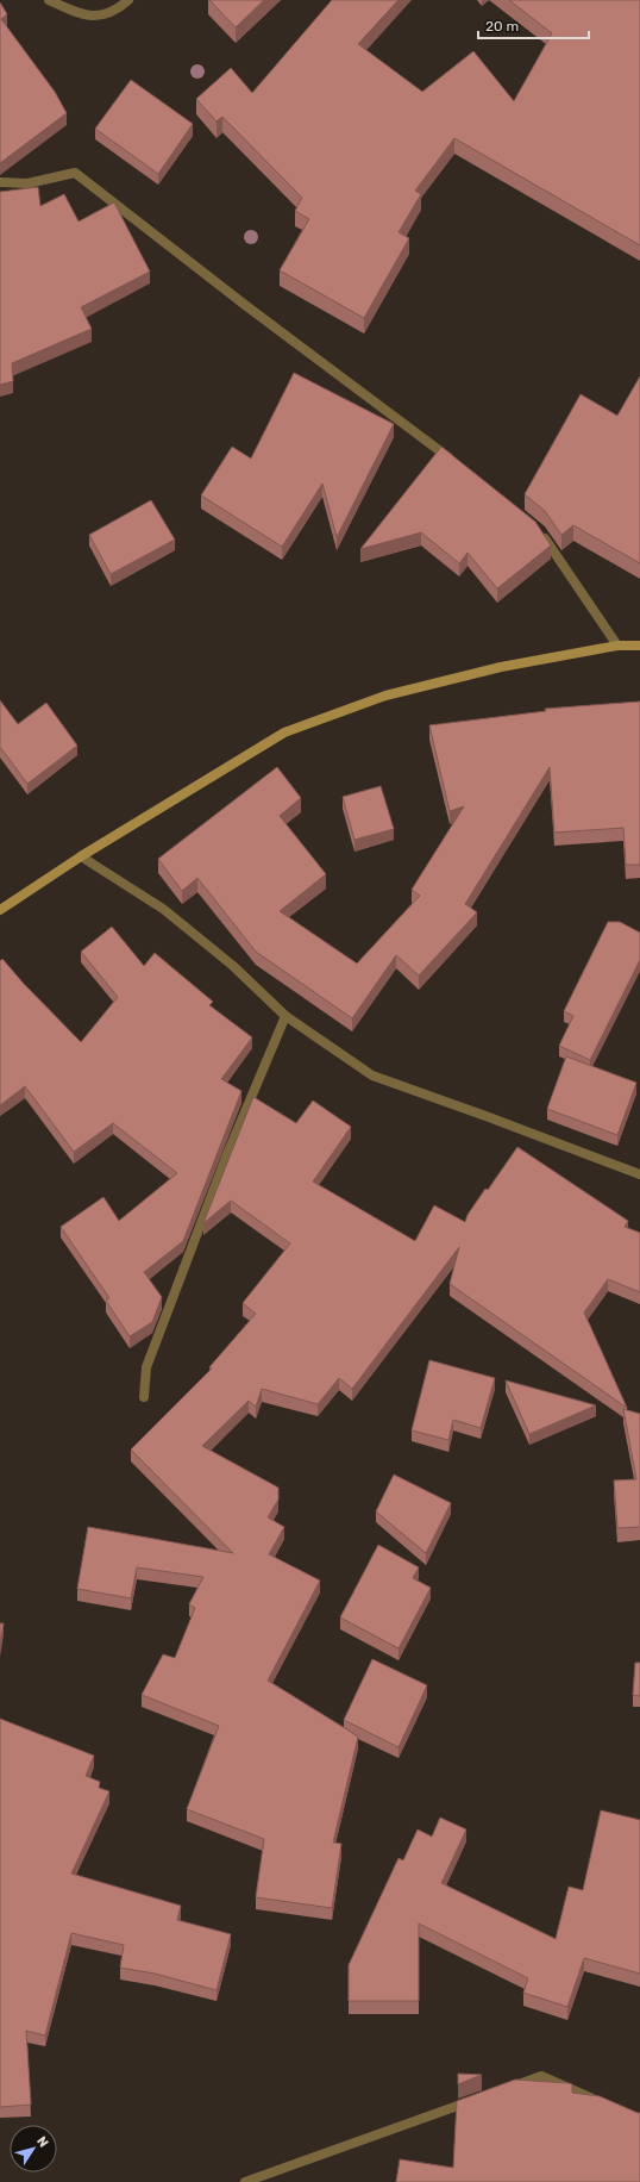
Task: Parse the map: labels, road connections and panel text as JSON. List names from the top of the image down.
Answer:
{
  "scale_bar": "20 m",
  "north": "top right"
}
